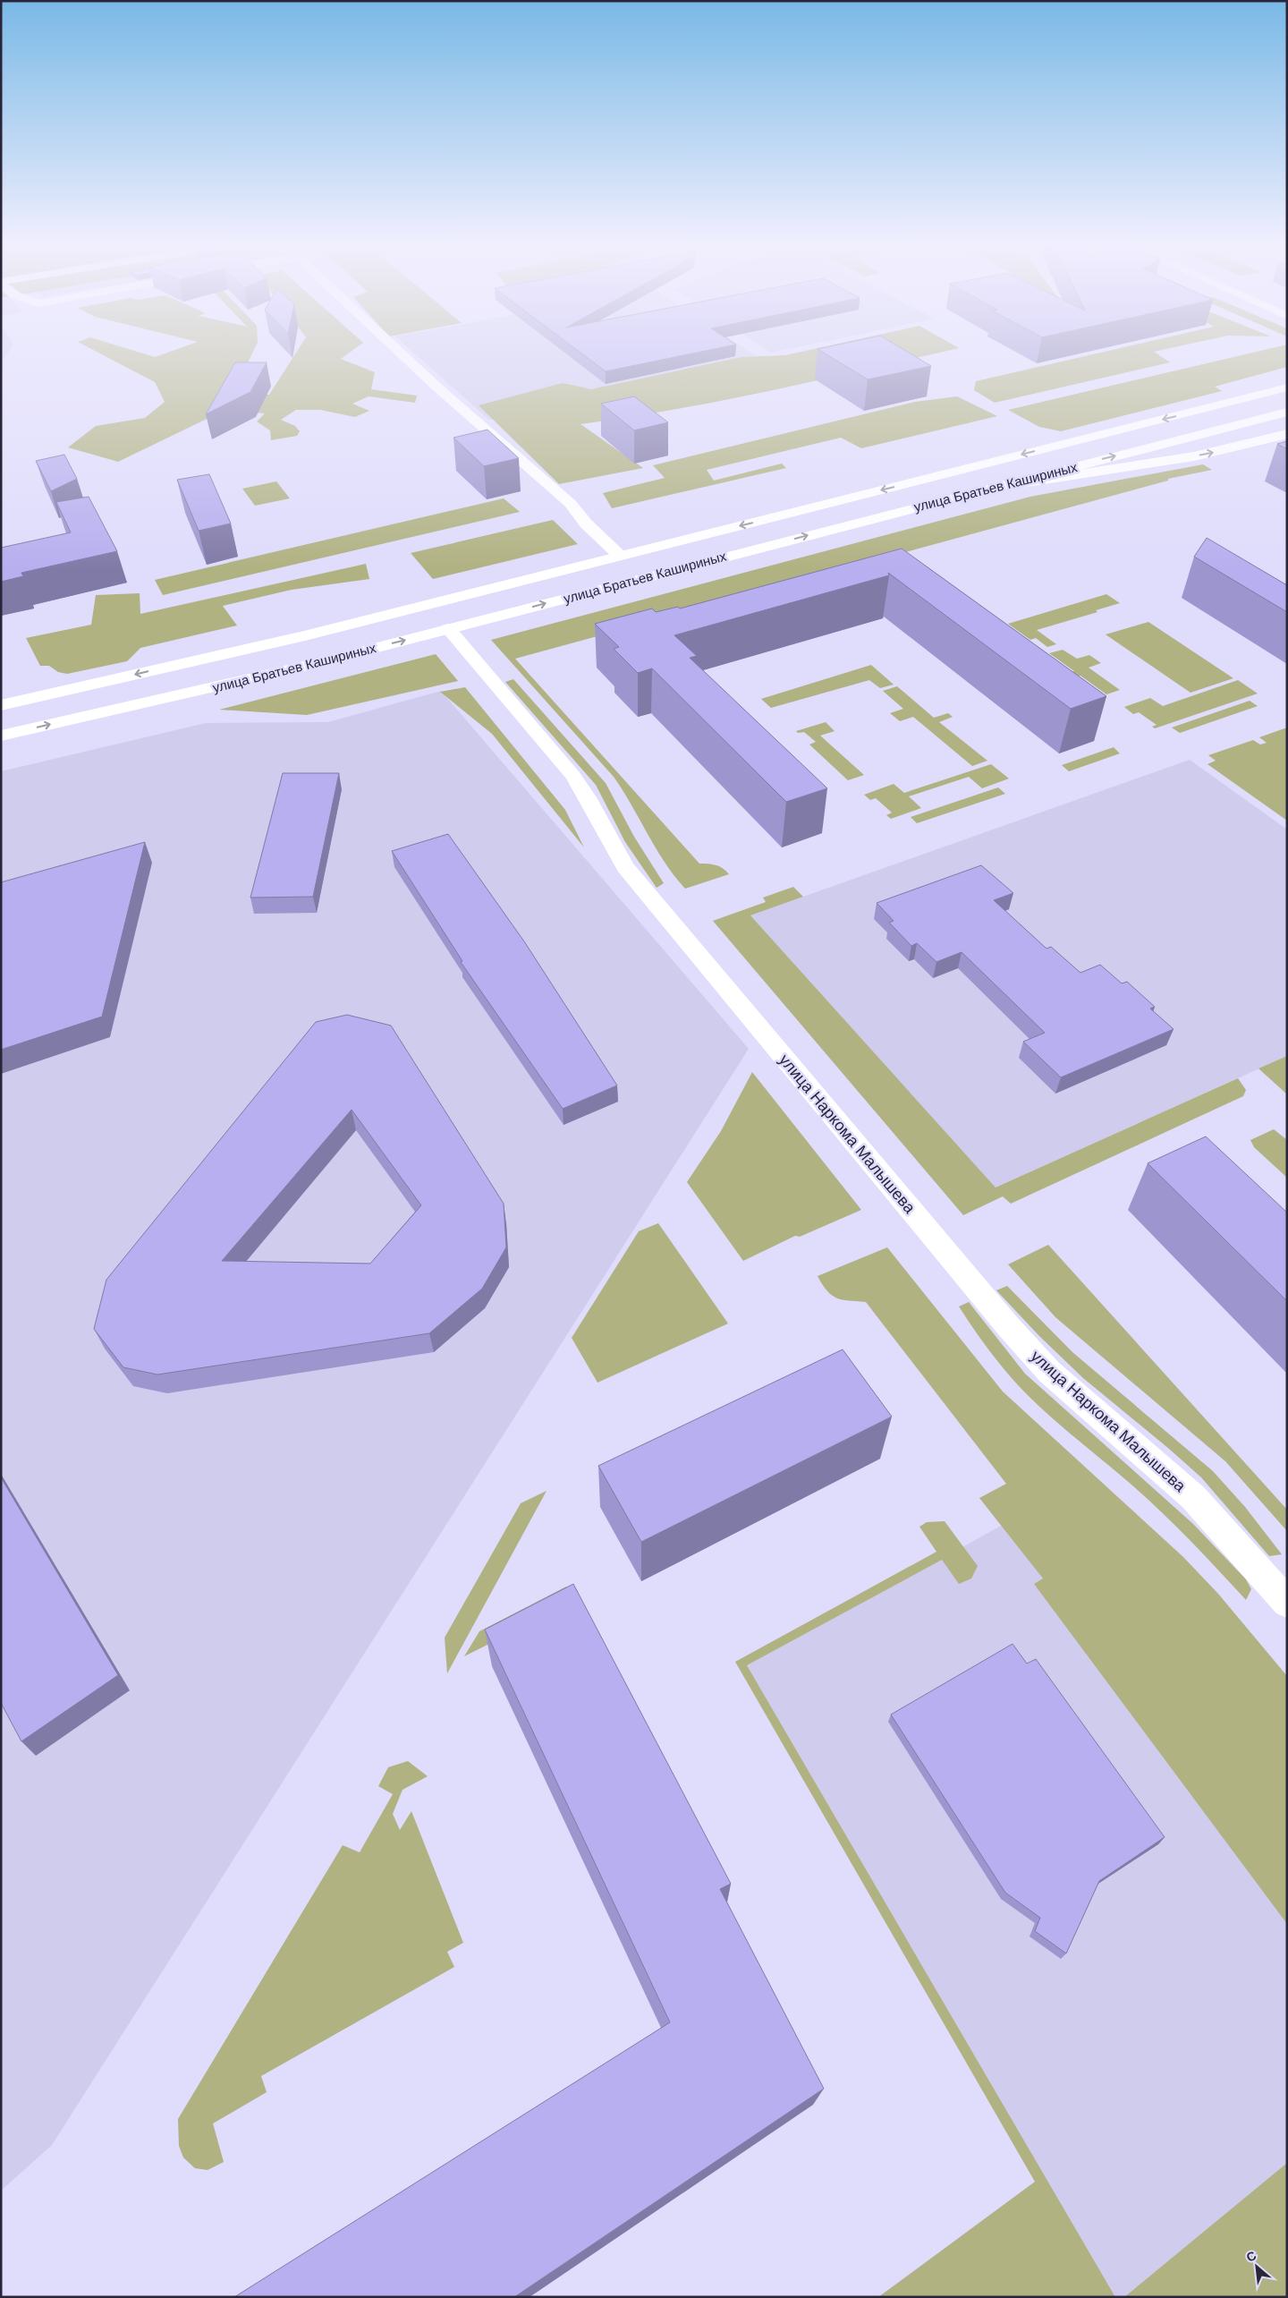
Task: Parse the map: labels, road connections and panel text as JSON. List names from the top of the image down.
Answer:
{
  "streets": {
    "main road": ["улица Братьев Кашириных", "улица Наркома Малышева"]
  },
  "crossings": [
    ["улица Братьев Кашириных", "улица Наркома Малышева"]
  ],
  "north": "top left"
}
